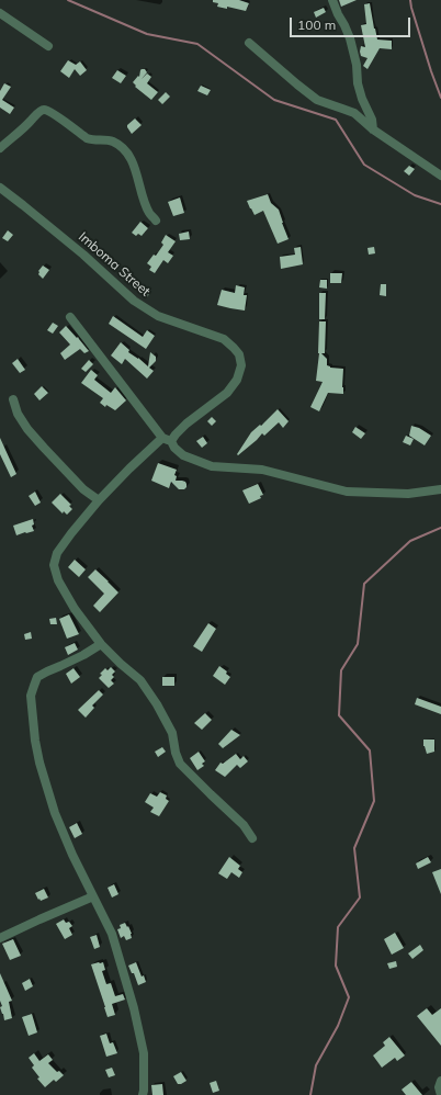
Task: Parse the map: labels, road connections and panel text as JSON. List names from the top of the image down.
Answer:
{
  "streets": {
    "street": ["Imboma Street"]
  },
  "scale_bar": "100 m"
}
